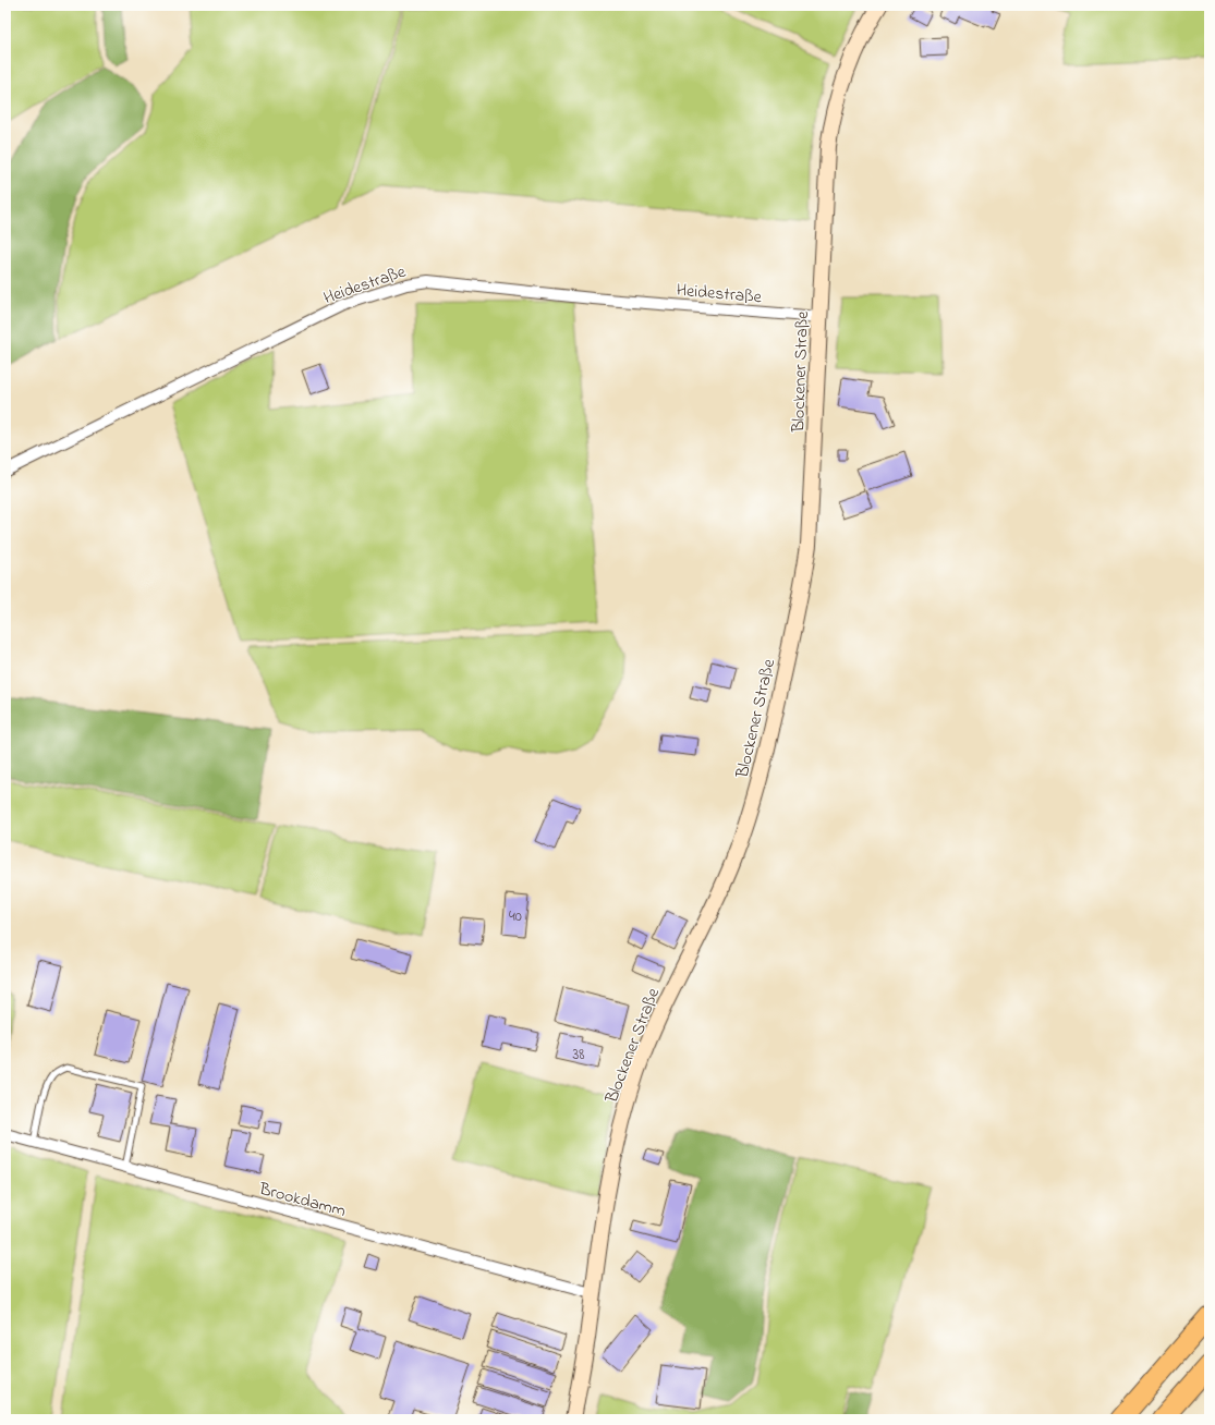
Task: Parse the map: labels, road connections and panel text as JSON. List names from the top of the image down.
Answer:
{
  "streets": {
    "street": ["Heidestraße", "Blockener Straße", "Brookdamm"]
  },
  "crossings": [
    ["Heidestraße", "Blockener Straße"],
    ["Blockener Straße", "Brookdamm"]
  ],
  "house_numbers": ["40", "38"]
}
